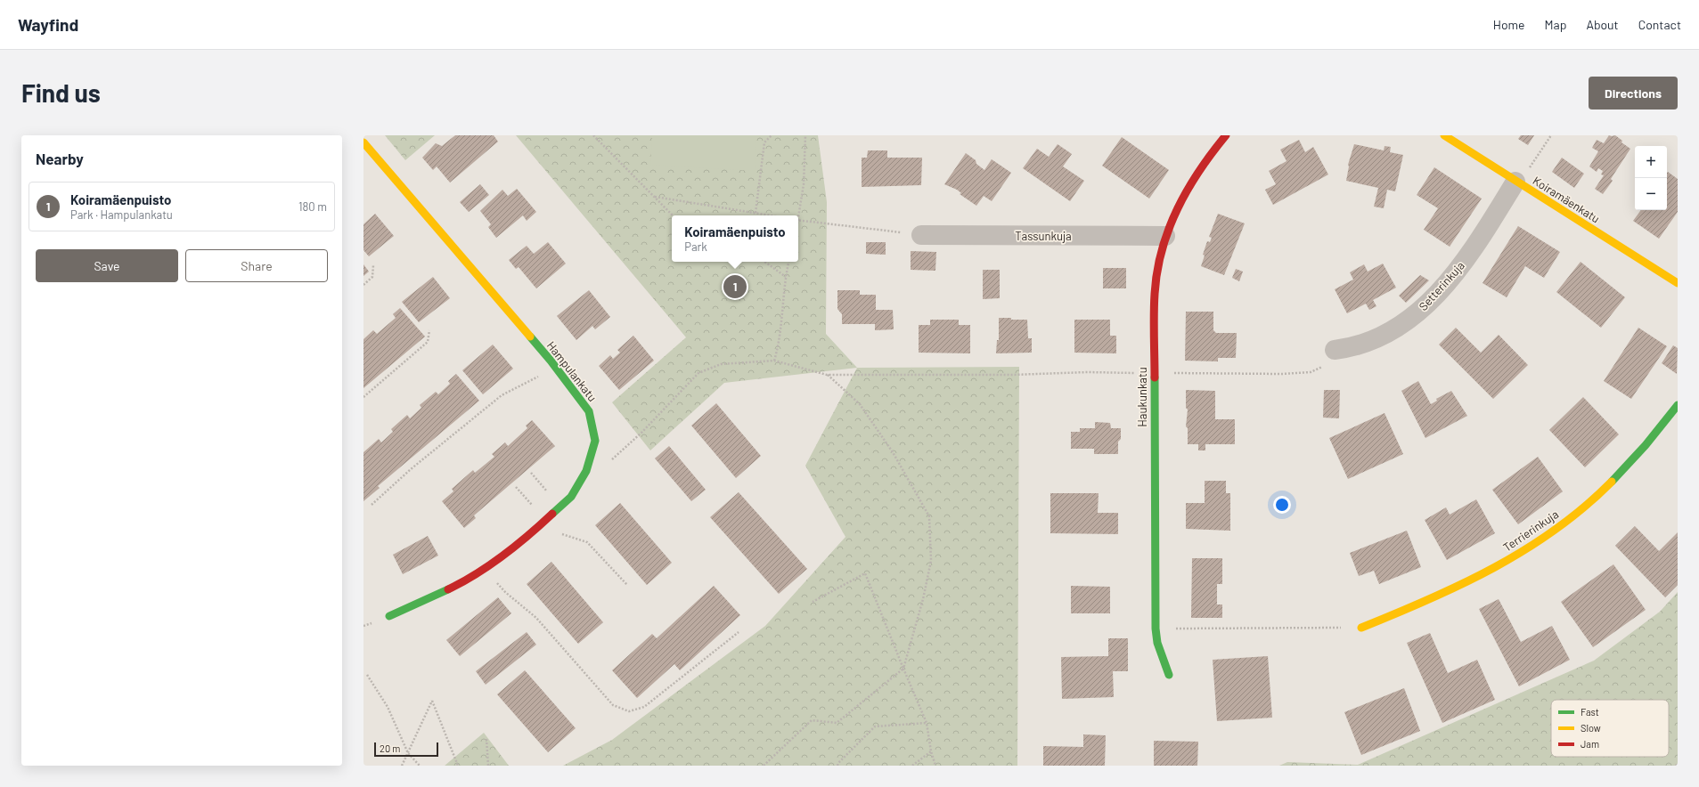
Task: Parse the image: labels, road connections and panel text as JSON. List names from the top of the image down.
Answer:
{
  "streets": {
    "street": [
      "Koiramäenkatu",
      "Tassunkuja",
      "Setterinkuja",
      "Hampulankatu",
      "Haukunkatu",
      "Terrierinkuja"
    ]
  },
  "crossings": [
    ["Koiramäenkatu", "Setterinkuja"],
    ["Tassunkuja", "Haukunkatu"]
  ],
  "legend": ["Fast", "Slow", "Jam"],
  "scale_bar": "20 m",
  "page": {
    "header": "Wayfind",
    "nav": [
      "Home",
      "Map",
      "About",
      "Contact"
    ],
    "buttons": [
      "Directions",
      ["Save", "Share"]
    ],
    "title": "Find us",
    "heading": "Nearby",
    "map_buttons": ["+", "−"],
    "list": [
      {
        "mark": "1",
        "name": "Koiramäenpuisto",
        "note": "Park · Hampulankatu",
        "value": "180 m"
      }
    ],
    "popup": ["Koiramäenpuisto", "Park"],
    "pins": "1",
    "scale": "20 m"
  }
}
